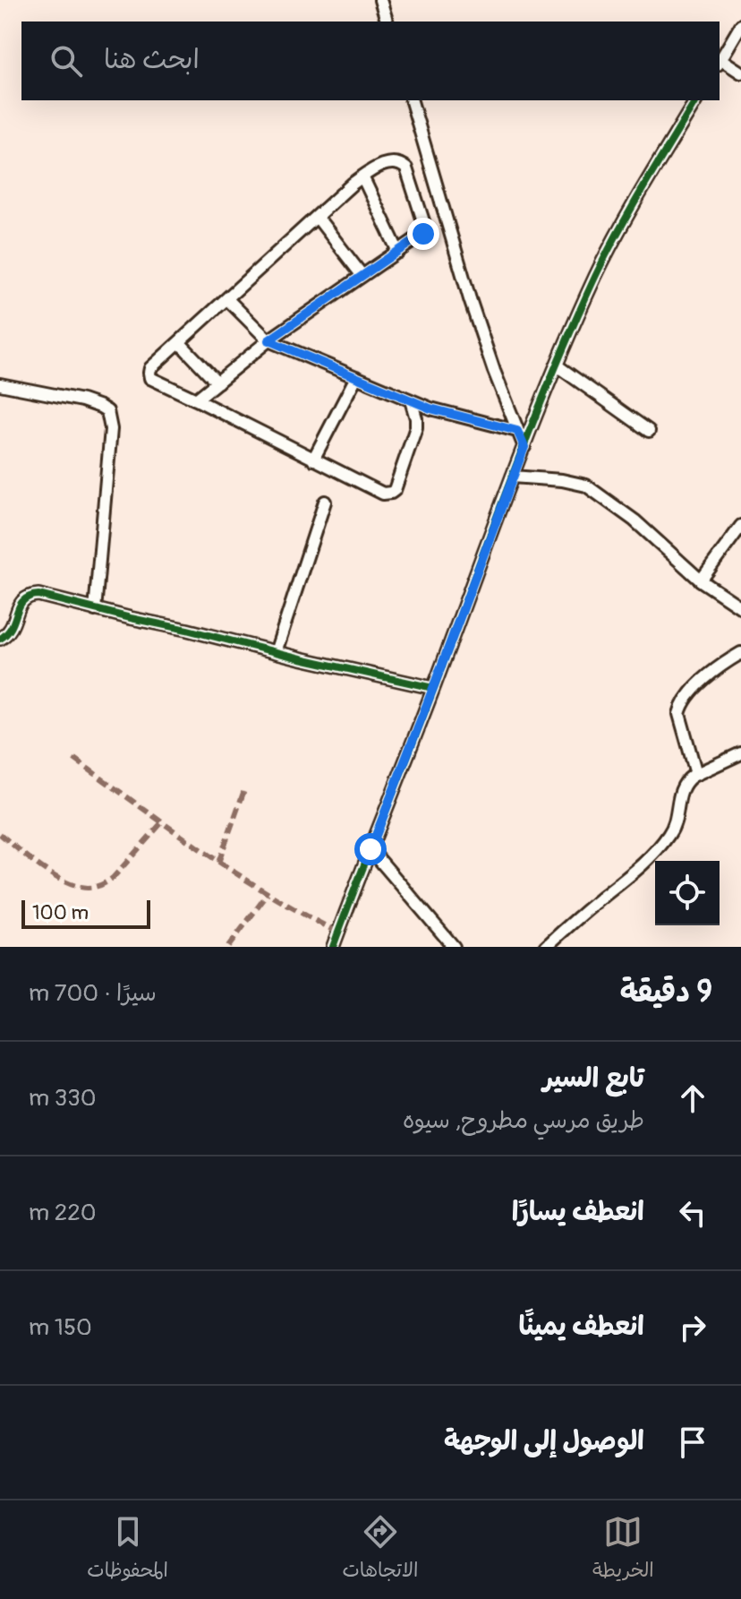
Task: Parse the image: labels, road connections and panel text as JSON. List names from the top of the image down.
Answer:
{
  "scale_bar": "100 m",
  "page": {
    "search": "ابحث هنا",
    "scale": "100 m",
    "heading": ["9 دقيقة", "سيرًا · 700 m"],
    "list": [
      ["تابع السير", "طريق مرسي مطروح, سيوه", "330 m"],
      ["انعطف يسارًا", "220 m"],
      ["انعطف يمينًا", "150 m"],
      "الوصول إلى الوجهة"
    ],
    "nav": ["الخريطة", "الاتجاهات", "المحفوظات"]
  }
}
